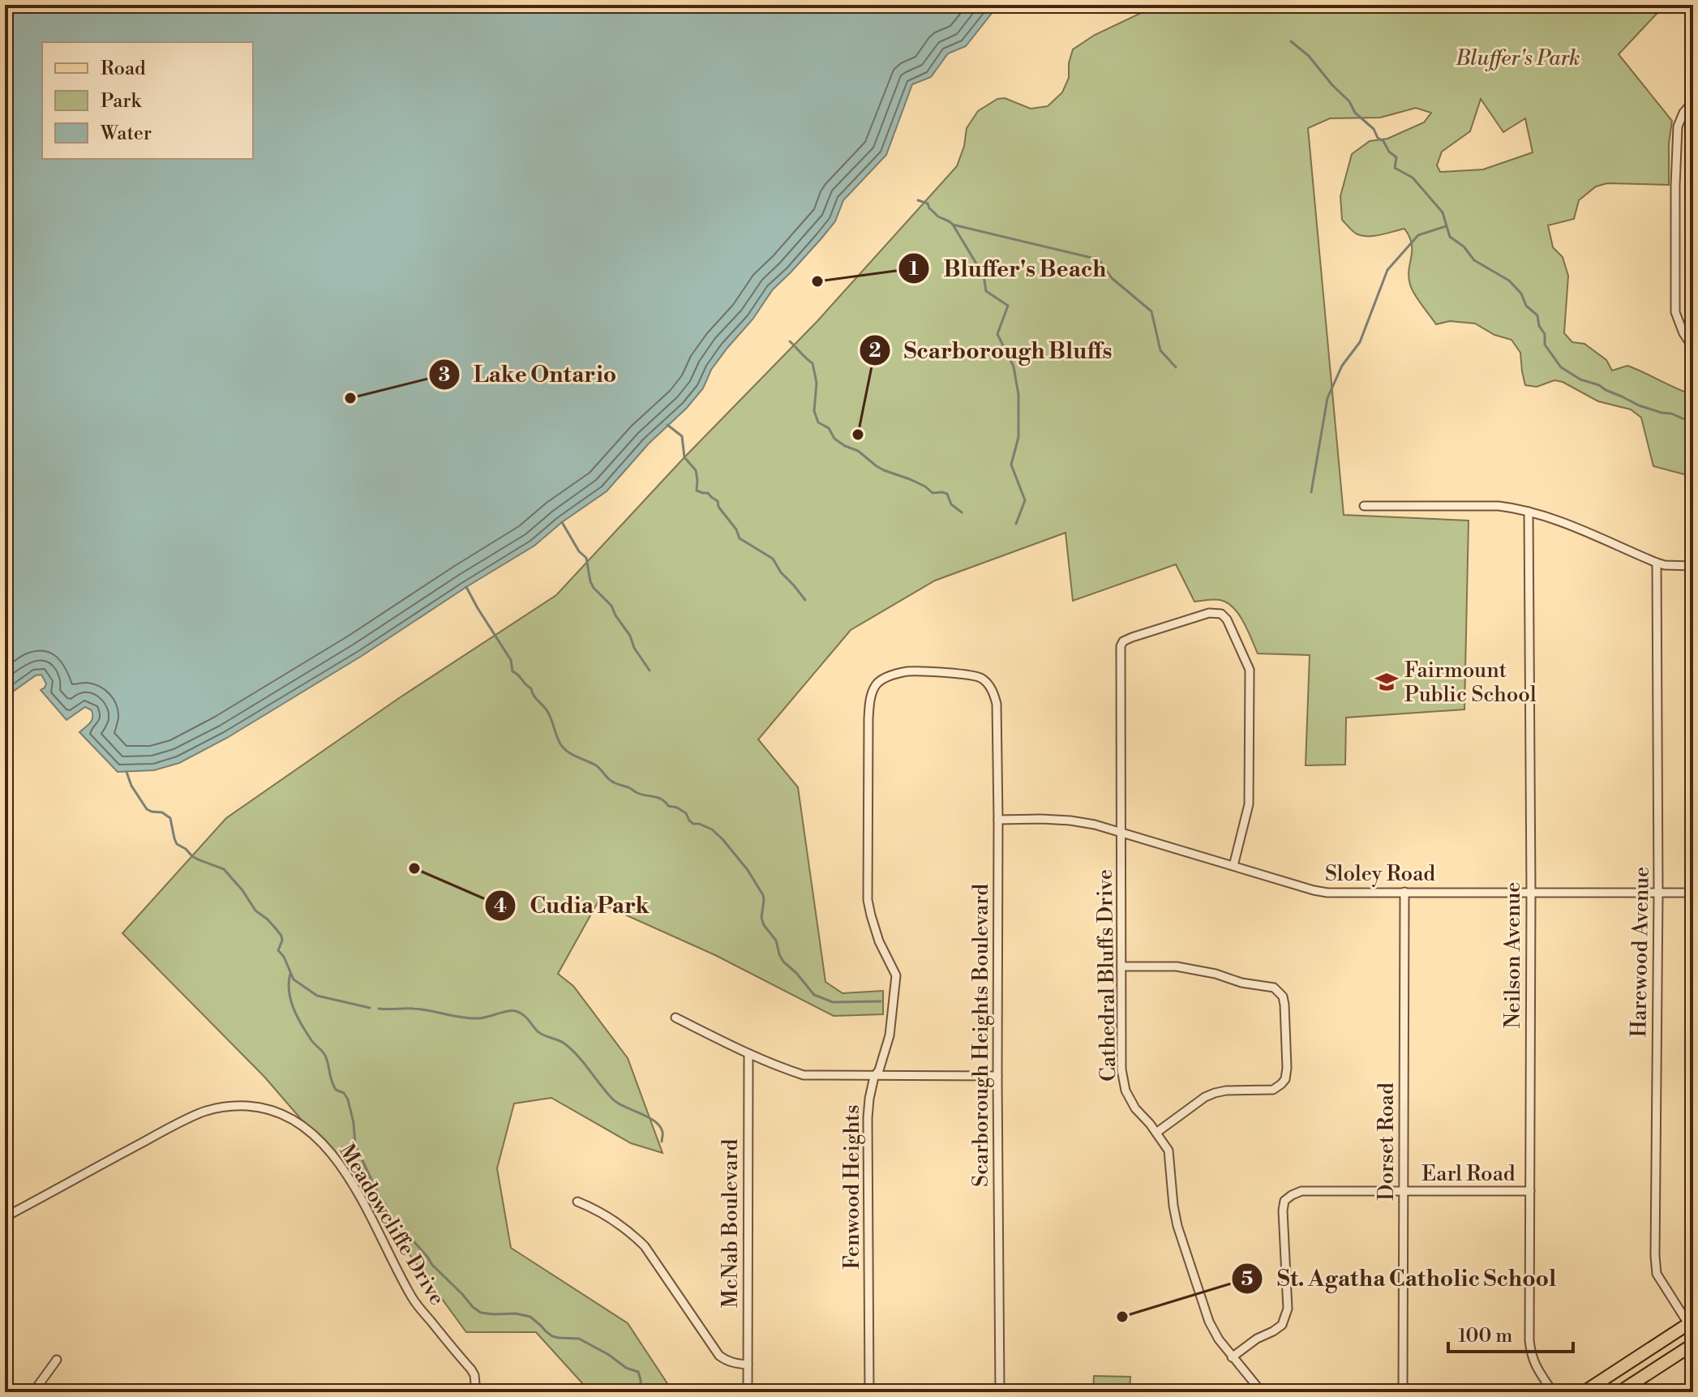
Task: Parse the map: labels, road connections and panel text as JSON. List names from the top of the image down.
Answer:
{
  "streets": {
    "street": [
      "Sloley Road",
      "Harewood Avenue",
      "Neilson Avenue",
      "Cathedral Bluffs Drive",
      "Scarborough Heights Boulevard",
      "Dorset Road",
      "Earl Road",
      "Fenwood Heights",
      "McNab Boulevard",
      "Meadowcliffe Drive"
    ]
  },
  "crossings": [
    ["Sloley Road", "Harewood Avenue"],
    ["Sloley Road", "Neilson Avenue"],
    ["Sloley Road", "Cathedral Bluffs Drive"],
    ["Sloley Road", "Scarborough Heights Boulevard"],
    ["Sloley Road", "Dorset Road"],
    ["Neilson Avenue", "Earl Road"],
    ["Cathedral Bluffs Drive", "Earl Road"],
    ["Scarborough Heights Boulevard", "Fenwood Heights"],
    ["Dorset Road", "Earl Road"]
  ],
  "parks": ["Bluffer's Park"],
  "places": {
    "other": [
      "Bluffer's Beach",
      "Lake Ontario",
      "Scarborough Bluffs",
      "Cudia Park",
      "St. Agatha Catholic School"
    ],
    "school or university": ["Fairmount Public School"]
  },
  "legend": ["Road", "Park", "Water"],
  "scale_bar": "100 m"
}
